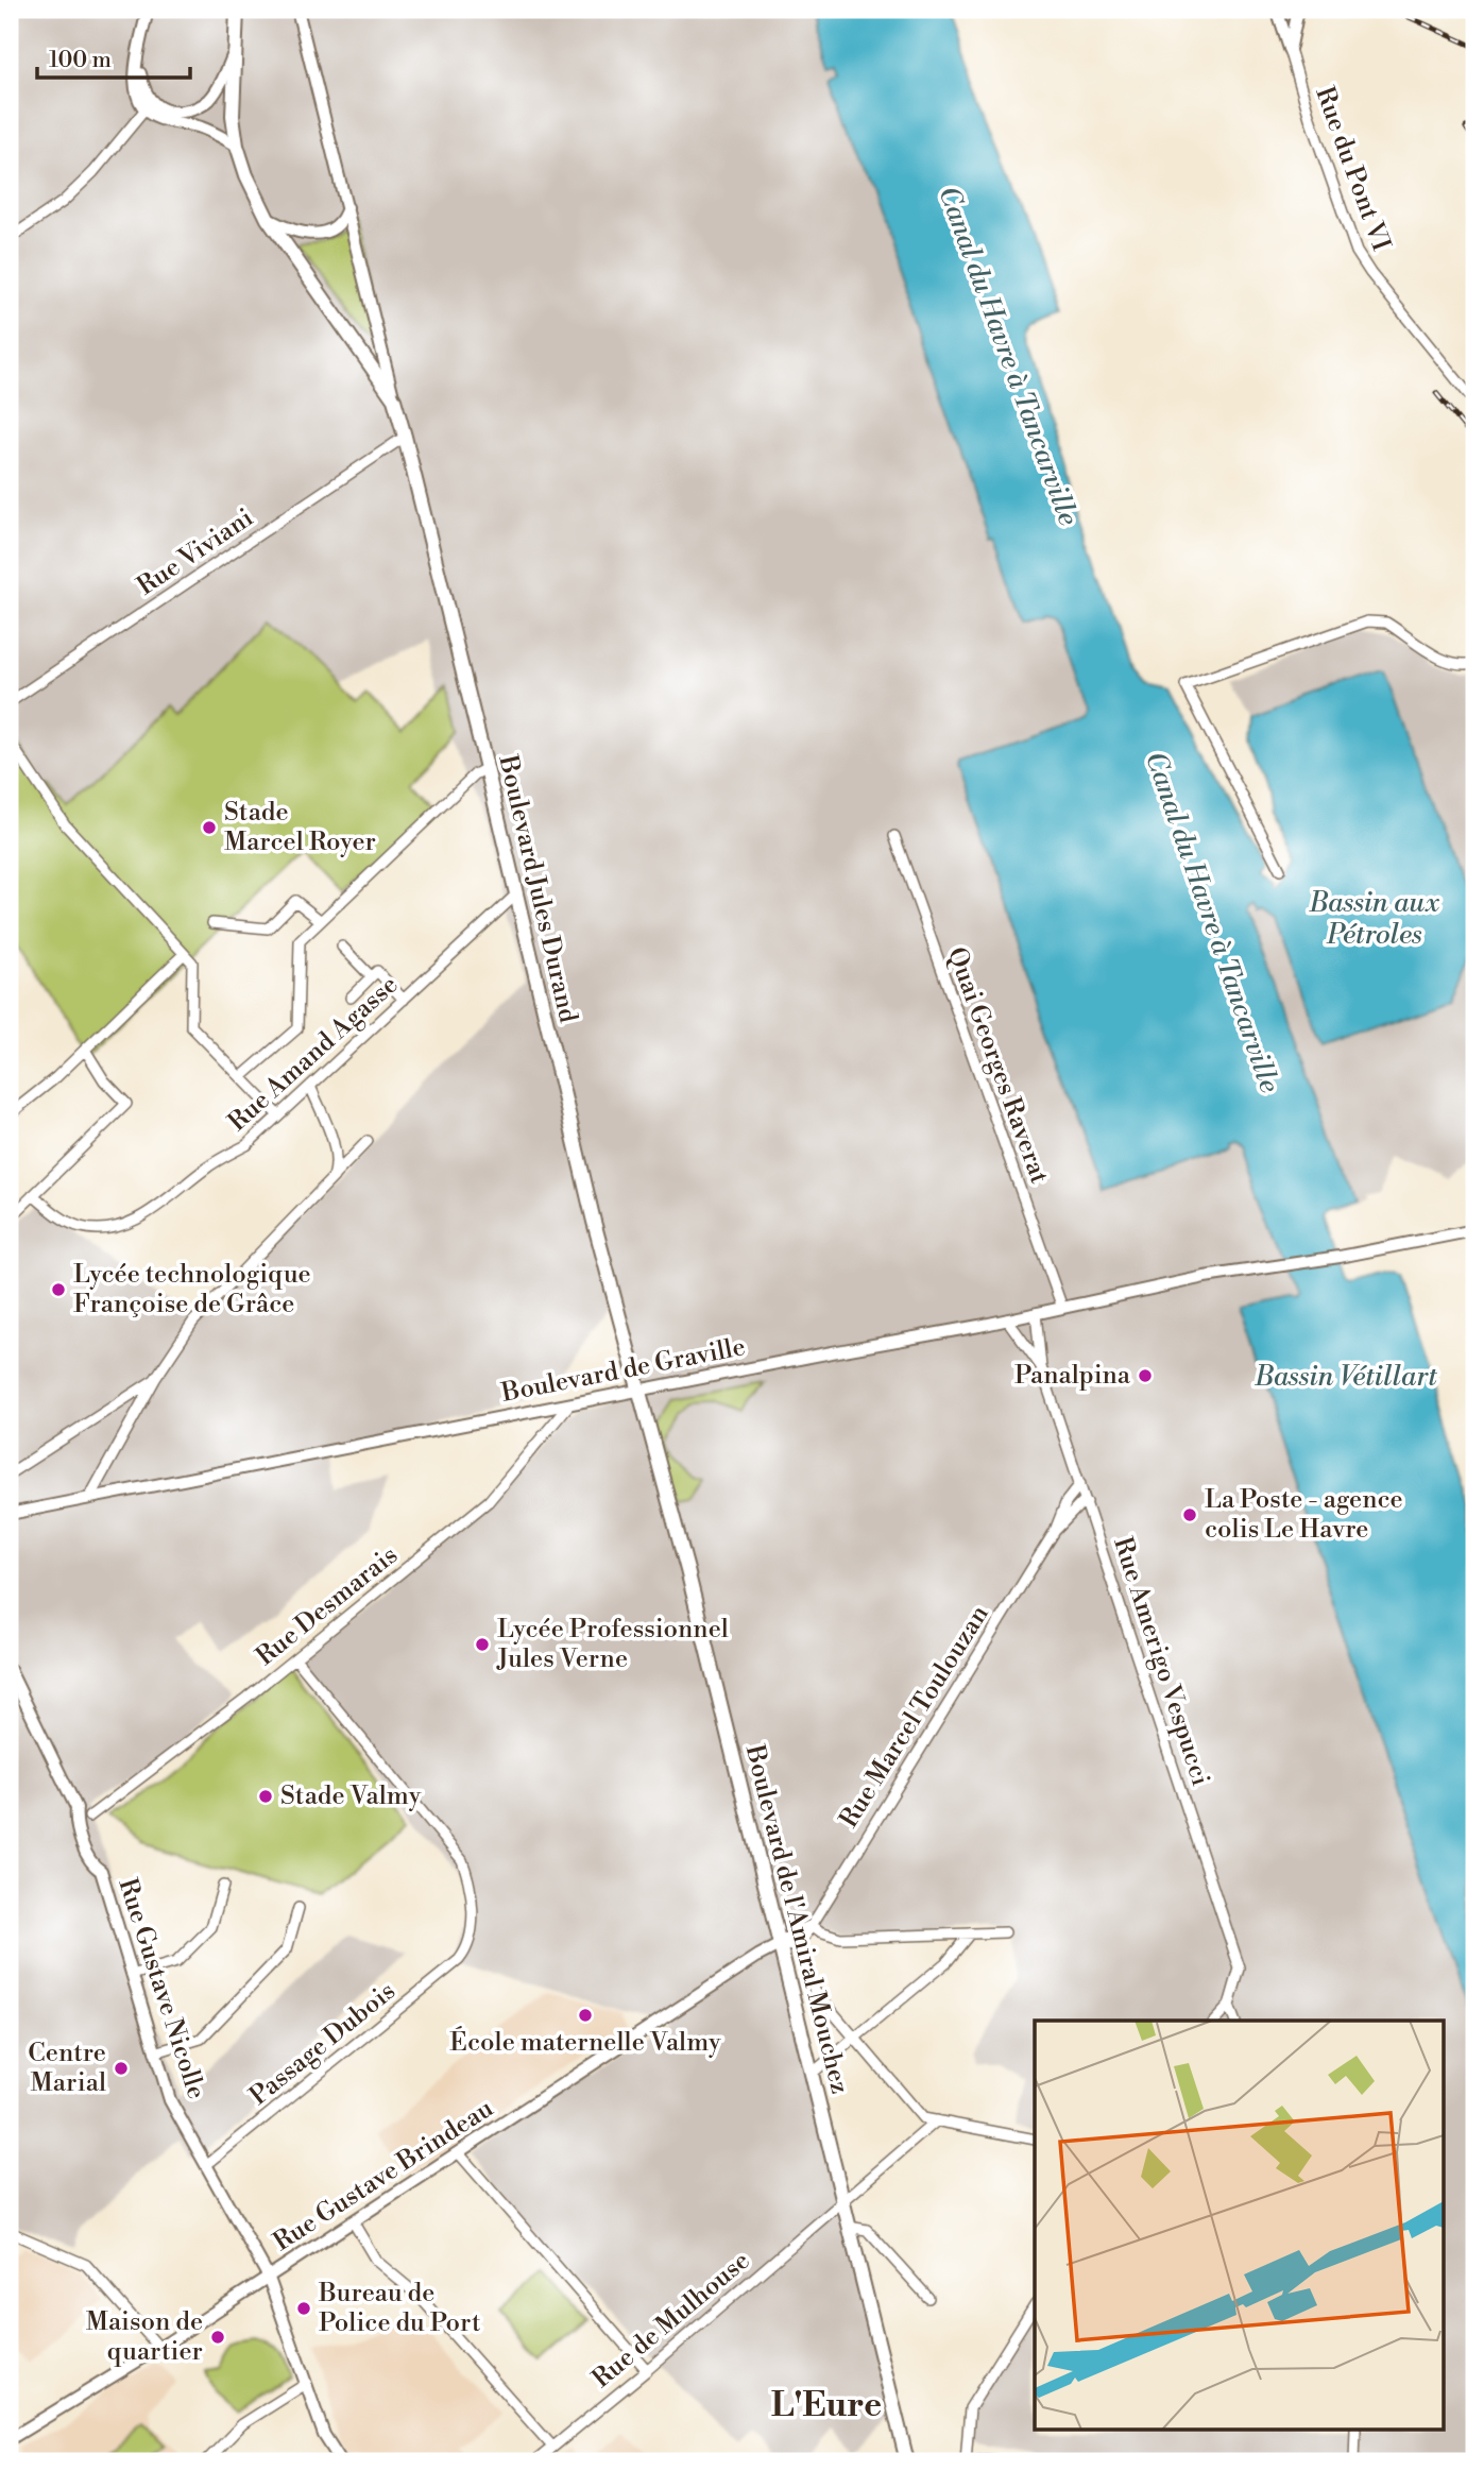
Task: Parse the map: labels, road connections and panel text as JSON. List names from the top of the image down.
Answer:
{
  "streets": {
    "main road": ["Boulevard Jules Durand", "Boulevard de l'Amiral Mouchez"],
    "street": [
      "Rue du Pont VI",
      "Rue Viviani",
      "Rue Amand Agasse",
      "Quai Georges Raverat",
      "Boulevard de Graville",
      "Rue Desmarais",
      "Rue Amerigo Vespucci",
      "Rue Marcel Toulouzan",
      "Rue Gustave Nicolle",
      "Passage Dubois",
      "Rue Gustave Brindeau",
      "Rue de Mulhouse"
    ]
  },
  "crossings": [
    ["Rue Viviani", "Boulevard Jules Durand"],
    ["Boulevard Jules Durand", "Rue Amand Agasse"],
    ["Boulevard Jules Durand", "Boulevard de Graville"],
    ["Boulevard Jules Durand", "Boulevard de l'Amiral Mouchez"],
    ["Quai Georges Raverat", "Boulevard de Graville"],
    ["Boulevard de Graville", "Rue Desmarais"],
    ["Boulevard de Graville", "Rue Amerigo Vespucci"],
    ["Boulevard de Graville", "Boulevard de l'Amiral Mouchez"],
    ["Rue Desmarais", "Passage Dubois"],
    ["Rue Amerigo Vespucci", "Rue Marcel Toulouzan"],
    ["Rue Marcel Toulouzan", "Boulevard de l'Amiral Mouchez"],
    ["Rue Marcel Toulouzan", "Rue Gustave Brindeau"],
    ["Boulevard de l'Amiral Mouchez", "Rue Gustave Brindeau"],
    ["Boulevard de l'Amiral Mouchez", "Rue de Mulhouse"],
    ["Rue Gustave Nicolle", "Passage Dubois"],
    ["Rue Gustave Nicolle", "Rue Gustave Brindeau"]
  ],
  "districts": ["L'Eure"],
  "water": ["Canal du Havre à Tancarville", "Bassin aux Pétroles", "Bassin Vétillart"],
  "places": [
    "Stade Marcel Royer",
    "Lycée technologique Françoise de Grâce",
    "Panalpina",
    "La Poste - agence colis Le Havre",
    "Lycée Professionnel Jules Verne",
    "Stade Valmy",
    "École maternelle Valmy",
    "Centre Marial",
    "Bureau de Police du Port",
    "Maison de quartier"
  ],
  "scale_bar": "100 m"
}
